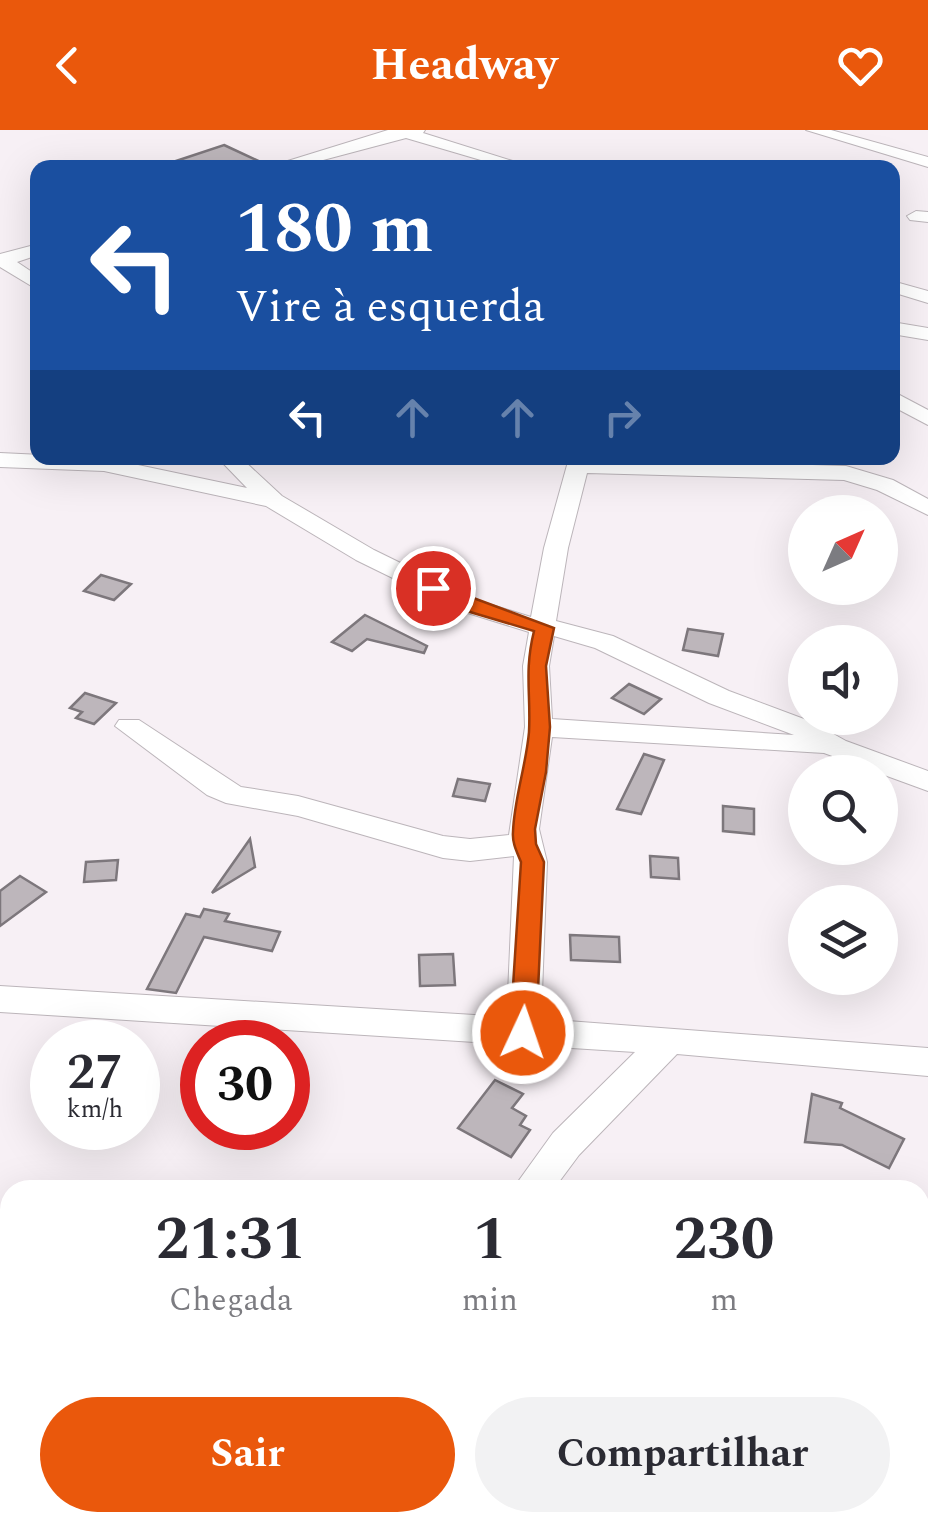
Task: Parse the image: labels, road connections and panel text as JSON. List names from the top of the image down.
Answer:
{
  "north": "top right",
  "page": {
    "header": "Headway",
    "turn": ["180 m", "Vire à esquerda"],
    "speed": "27 km/h",
    "limit": "30",
    "eta": [
      "21:31",
      "Chegada",
      "1",
      "min",
      "230",
      "m"
    ],
    "buttons": ["Sair", "Compartilhar"]
  }
}
